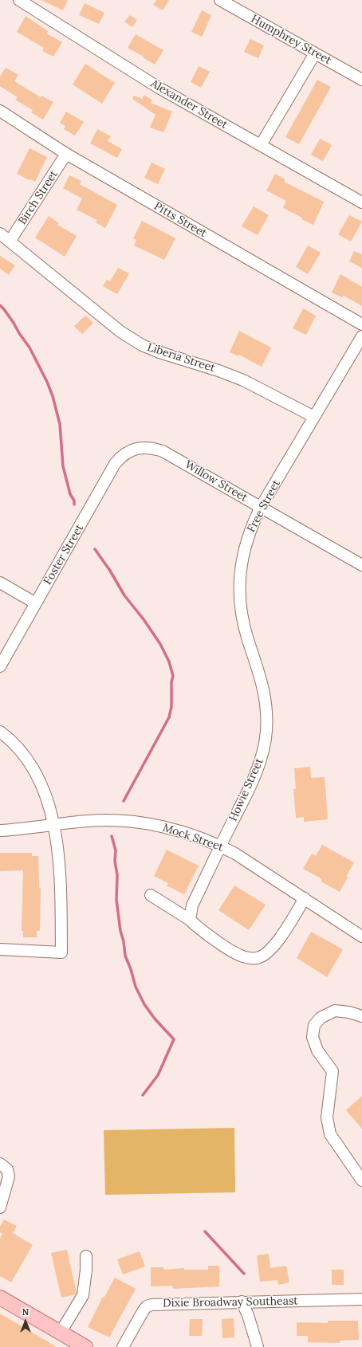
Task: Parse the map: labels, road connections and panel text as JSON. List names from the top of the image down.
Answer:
{
  "streets": {
    "street": [
      "Humphrey Street",
      "Alexander Street",
      "Birch Street",
      "Pitts Street",
      "Liberia Street",
      "Willow Street",
      "Free Street",
      "Foster Street",
      "Howie Street",
      "Mock Street",
      "Dixie Broadway Southeast"
    ]
  },
  "crossings": [
    ["Birch Street", "Pitts Street"],
    ["Birch Street", "Liberia Street"],
    ["Liberia Street", "Free Street"],
    ["Willow Street", "Free Street"],
    ["Willow Street", "Foster Street"],
    ["Free Street", "Howie Street"],
    ["Howie Street", "Mock Street"]
  ],
  "north": "top"
}
